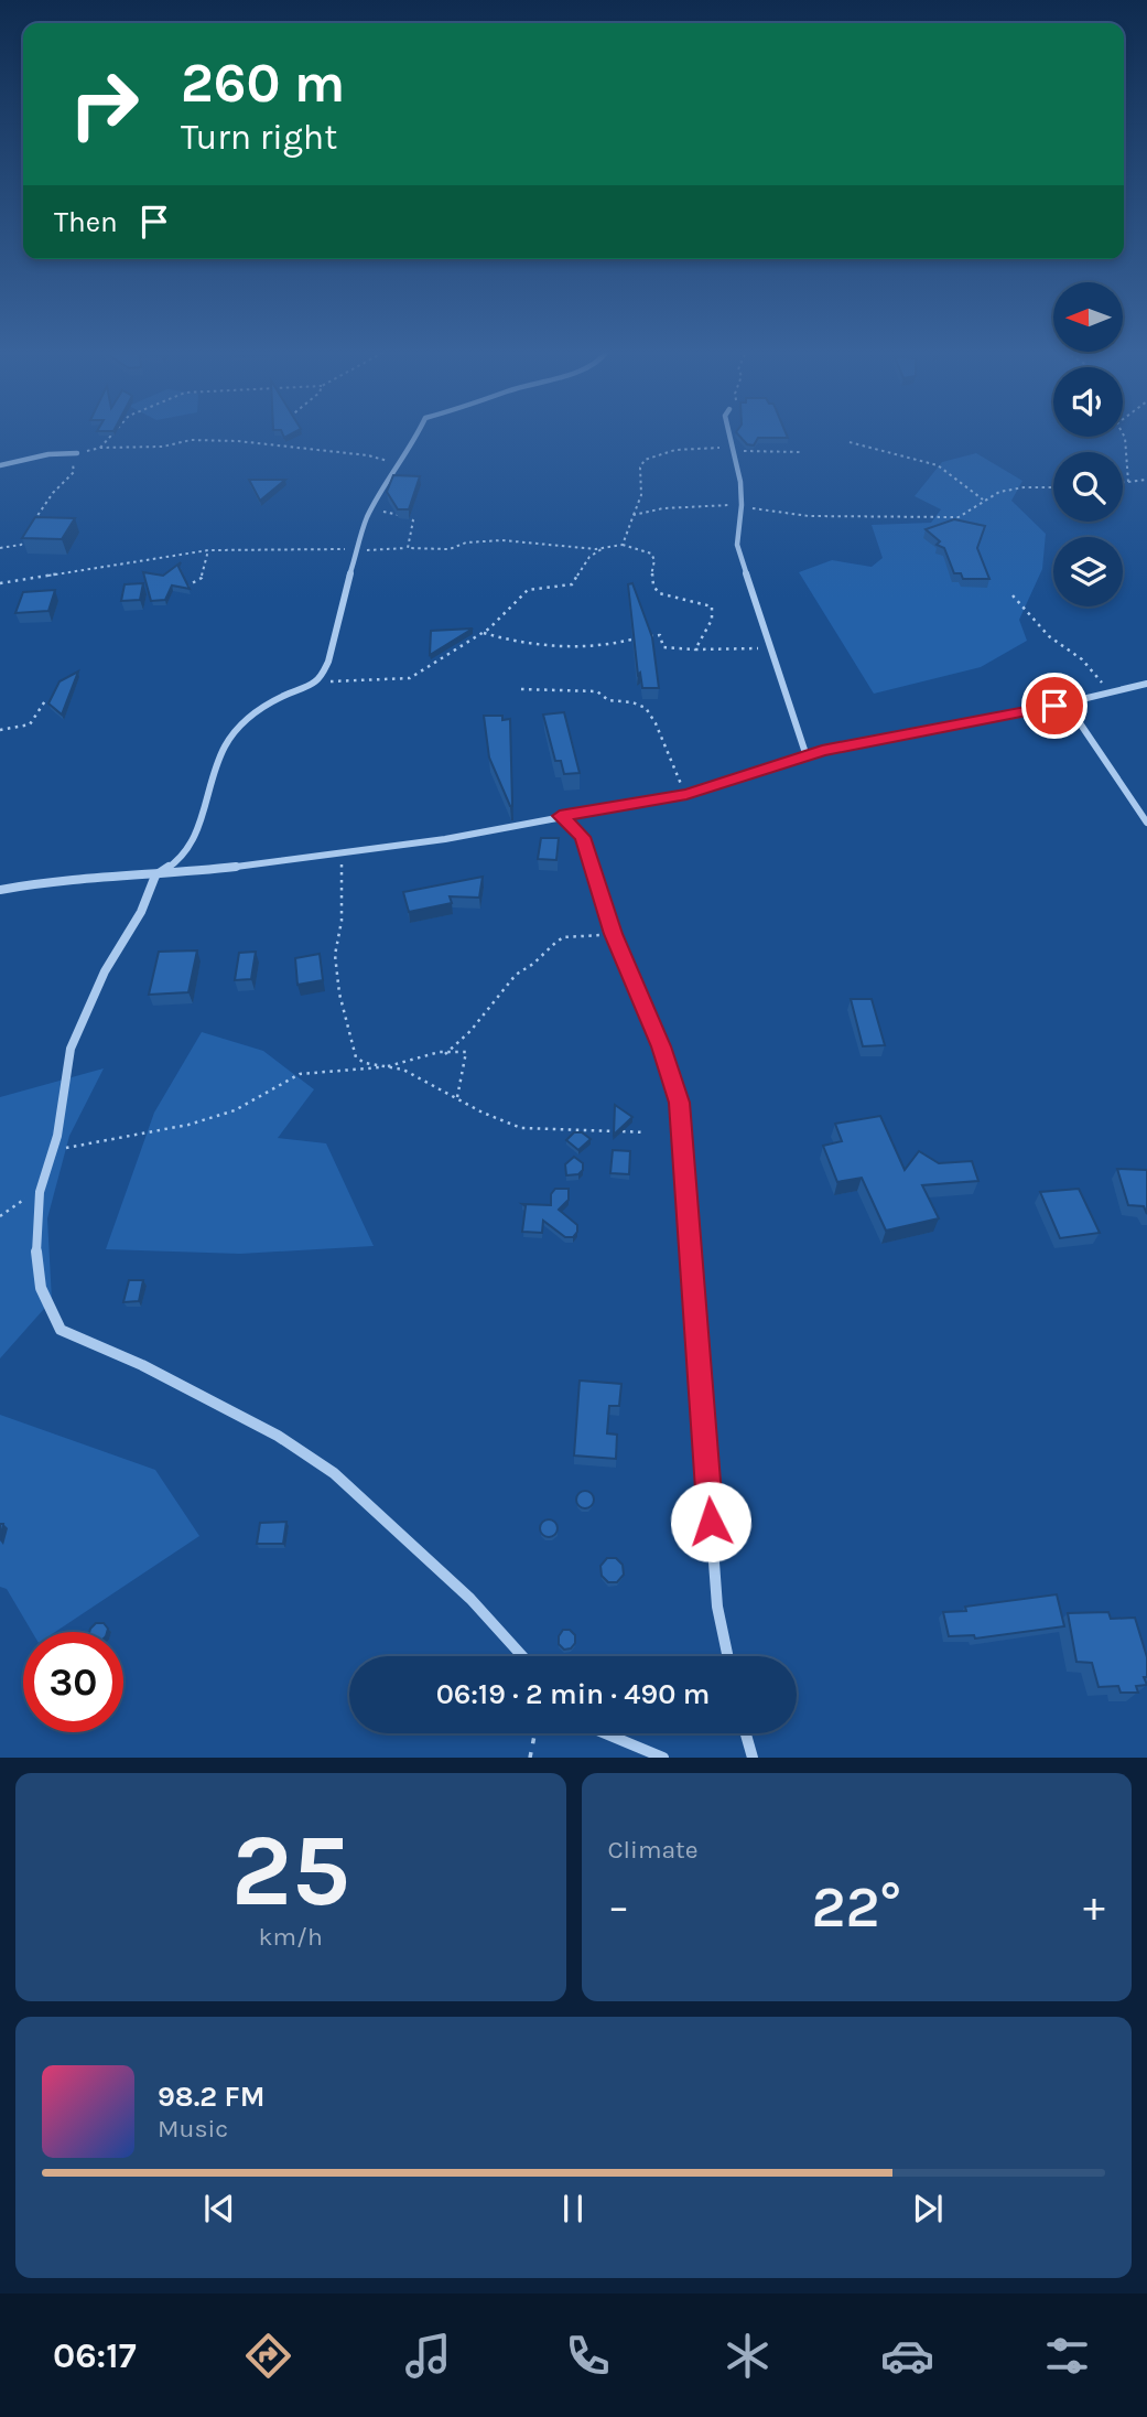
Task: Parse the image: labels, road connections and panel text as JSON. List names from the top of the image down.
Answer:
{
  "north": "left",
  "page": {
    "turn": ["260 m", "Turn right"],
    "then": "Then",
    "limit": "30",
    "trip": "06:19 · 2 min · 490 m",
    "tile": [
      ["25", "km/h"],
      "Climate"
    ],
    "heat": ["−", "22°", "+"],
    "song": ["98.2 FM", "Music"],
    "tabs": "06:17"
  }
}
